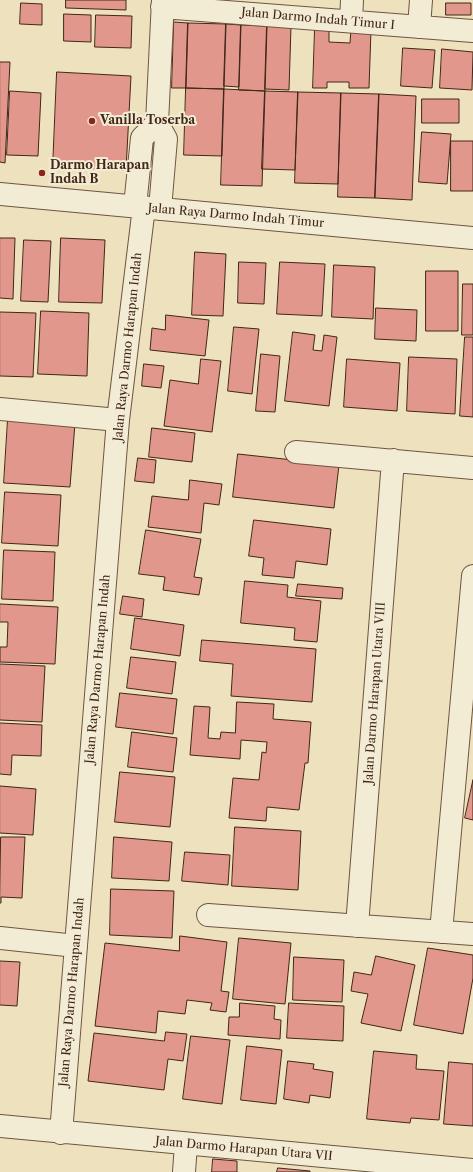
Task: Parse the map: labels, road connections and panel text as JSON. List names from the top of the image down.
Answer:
{
  "streets": {
    "street": [
      "Jalan Darmo Indah Timur I",
      "Jalan Raya Darmo Indah Timur",
      "Jalan Raya Darmo Harapan Indah",
      "Jalan Darmo Harapan Utara VIII",
      "Jalan Darmo Harapan Utara VII"
    ]
  },
  "crossings": [
    ["Jalan Darmo Indah Timur I", "Jalan Raya Darmo Harapan Indah"],
    ["Jalan Raya Darmo Indah Timur", "Jalan Raya Darmo Harapan Indah"],
    ["Jalan Raya Darmo Harapan Indah", "Jalan Darmo Harapan Utara VII"]
  ],
  "places": ["Vanilla Toserba", "Darmo Harapan Indah B"]
}
